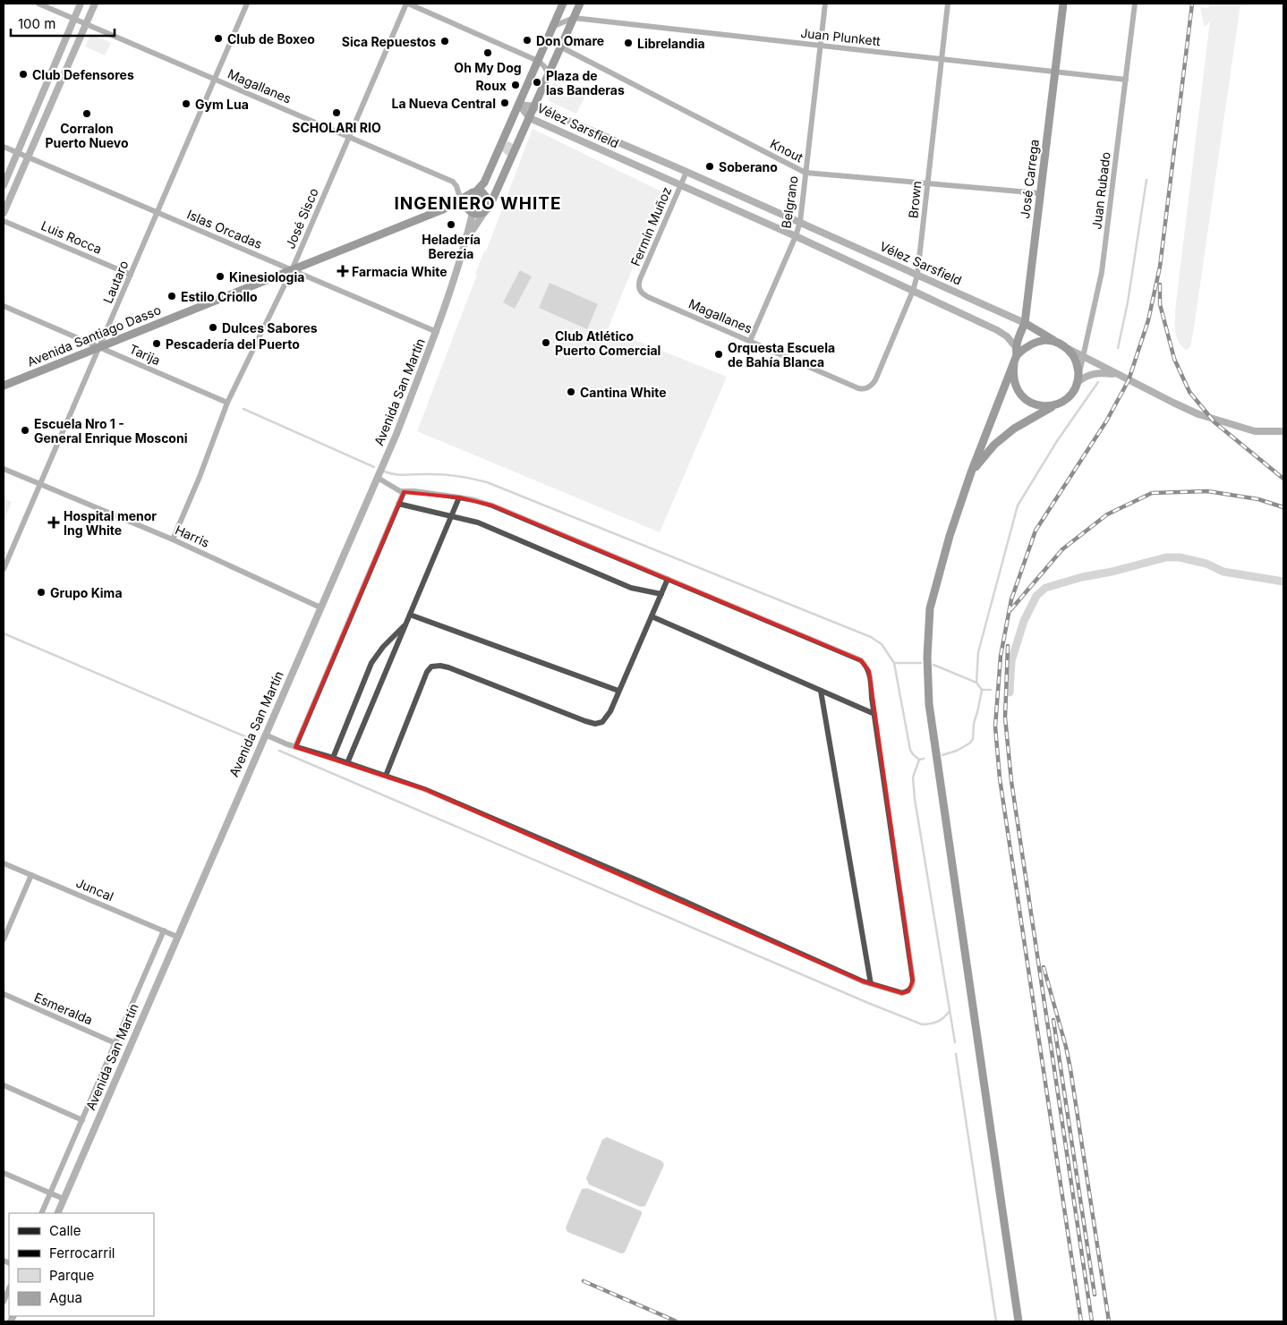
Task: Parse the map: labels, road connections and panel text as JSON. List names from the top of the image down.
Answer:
{
  "streets": {
    "main road": [
      "Vélez Sarsfield",
      "José Carrega",
      "Avenida Santiago Dasso",
      "Avenida San Martín"
    ],
    "street": [
      "Juan Plunkett",
      "Magallanes",
      "Knout",
      "Juan Rubado",
      "Brown",
      "Belgrano",
      "José Sisco",
      "Fermín Muñoz",
      "Islas Orcadas",
      "Luis Rocca",
      "Lautaro",
      "Tarija",
      "Harris",
      "Juncal",
      "Esmeralda"
    ]
  },
  "crossings": [
    ["Juan Plunkett", "José Carrega"],
    ["Juan Plunkett", "Juan Rubado"],
    ["Juan Plunkett", "Brown"],
    ["Juan Plunkett", "Belgrano"],
    ["Juan Plunkett", "Avenida San Martín"],
    ["Magallanes", "Brown"],
    ["Magallanes", "Belgrano"],
    ["Magallanes", "José Sisco"],
    ["Magallanes", "Fermín Muñoz"],
    ["Magallanes", "Lautaro"],
    ["Magallanes", "Avenida Santiago Dasso"],
    ["Vélez Sarsfield", "José Carrega"],
    ["Vélez Sarsfield", "Juan Rubado"],
    ["Vélez Sarsfield", "Brown"],
    ["Vélez Sarsfield", "Belgrano"],
    ["Vélez Sarsfield", "Fermín Muñoz"],
    ["Vélez Sarsfield", "Avenida San Martín"],
    ["Knout", "José Carrega"],
    ["Knout", "Brown"],
    ["Knout", "Belgrano"],
    ["Knout", "Avenida San Martín"],
    ["José Carrega", "Juan Rubado"],
    ["José Sisco", "Islas Orcadas"],
    ["José Sisco", "Avenida Santiago Dasso"],
    ["José Sisco", "Tarija"],
    ["José Sisco", "Harris"],
    ["Islas Orcadas", "Lautaro"],
    ["Islas Orcadas", "Avenida Santiago Dasso"],
    ["Islas Orcadas", "Avenida San Martín"],
    ["Luis Rocca", "Lautaro"],
    ["Lautaro", "Avenida Santiago Dasso"],
    ["Lautaro", "Tarija"],
    ["Lautaro", "Harris"],
    ["Avenida Santiago Dasso", "Tarija"],
    ["Avenida Santiago Dasso", "Avenida San Martín"],
    ["Avenida San Martín", "Harris"],
    ["Avenida San Martín", "Juncal"],
    ["Avenida San Martín", "Esmeralda"]
  ],
  "districts": ["INGENIERO WHITE"],
  "places": {
    "other": [
      "Club de Boxeo",
      "Don Omare",
      "Sica Repuestos",
      "Librelandia",
      "Oh My Dog",
      "Club Defensores",
      "Plaza de las Banderas",
      "Roux",
      "La Nueva Central",
      "Gym Lua",
      "SCHOLARI RIO",
      "Corralon Puerto Nuevo",
      "Soberano",
      "Heladería Berezia",
      "Kinesiologia",
      "Estilo Criollo",
      "Dulces Sabores",
      "Club Atlético Puerto Comercial",
      "Pescadería del Puerto",
      "Orquesta Escuela de Bahía Blanca",
      "Cantina White",
      "Escuela Nro 1 - General Enrique Mosconi",
      "Grupo Kima"
    ],
    "health": ["Farmacia White", "Hospital menor Ing White"]
  },
  "legend": [
    "Calle",
    "Ferrocarril",
    "Parque",
    "Agua"
  ],
  "scale_bar": "100 m"
}
